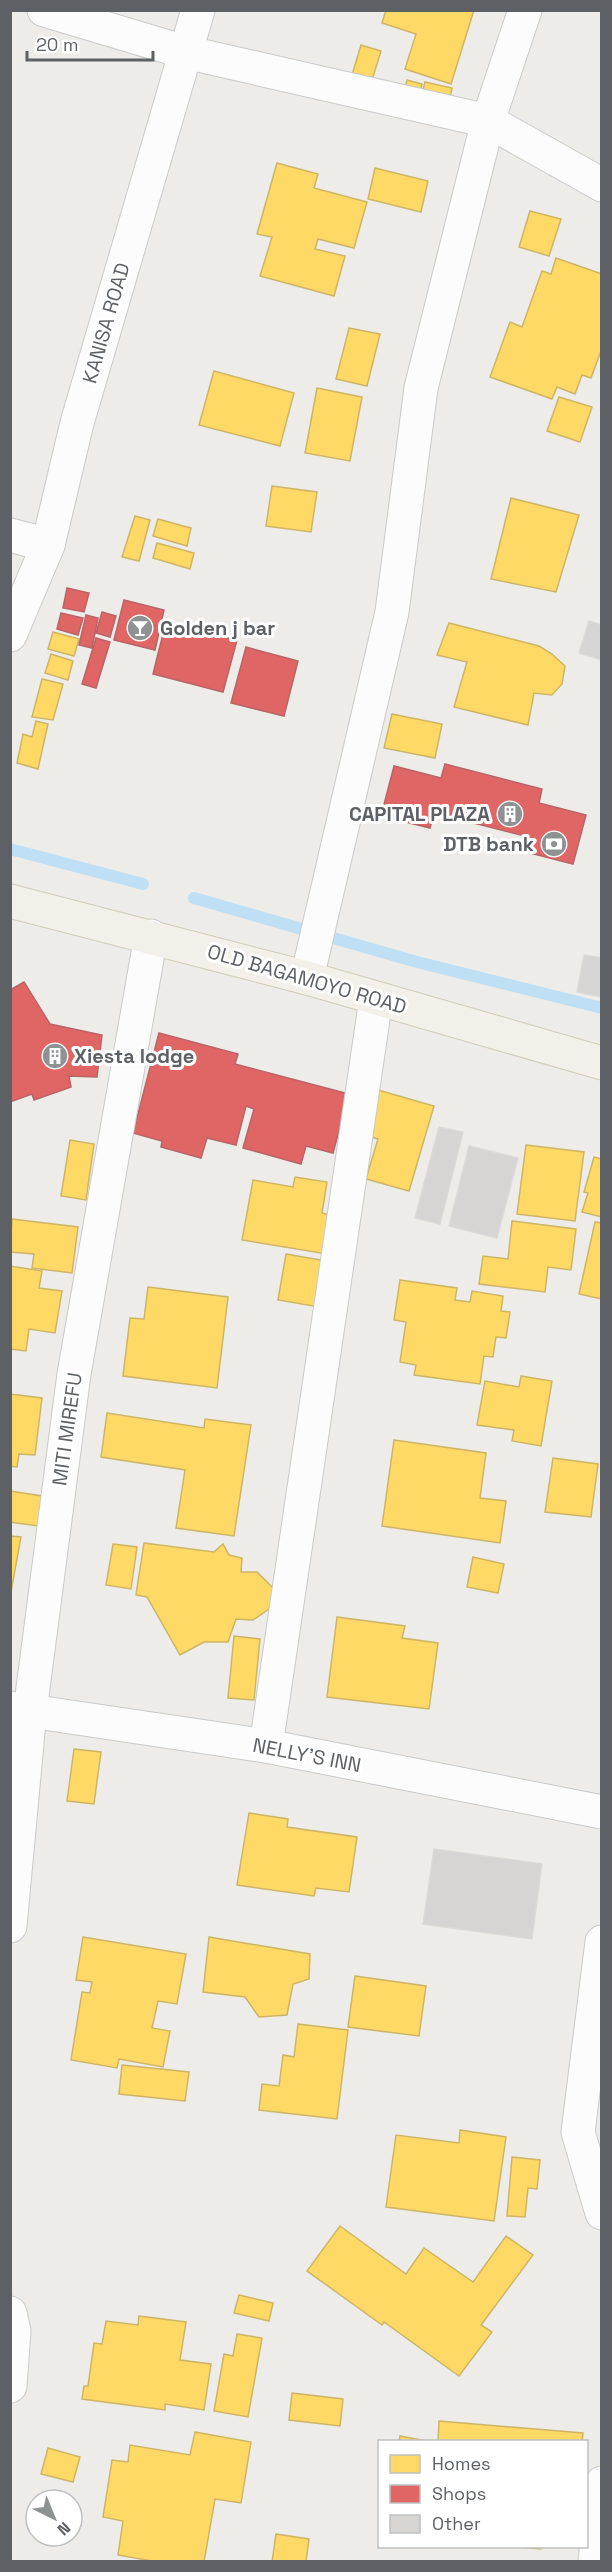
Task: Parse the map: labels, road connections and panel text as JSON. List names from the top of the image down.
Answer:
{
  "streets": {
    "main road": ["OLD BAGAMOYO ROAD"],
    "street": ["KANISA ROAD", "MITI MIREFU", "NELLY'S INN"]
  },
  "crossings": [
    ["OLD BAGAMOYO ROAD", "MITI MIREFU"],
    ["MITI MIREFU", "NELLY'S INN"]
  ],
  "places": {
    "bar": ["Golden j bar"],
    "building": ["CAPITAL PLAZA", "Xiesta lodge"],
    "bank": ["DTB bank"]
  },
  "legend": ["Homes", "Shops", "Other"],
  "scale_bar": "20 m",
  "north": "bottom right"
}
